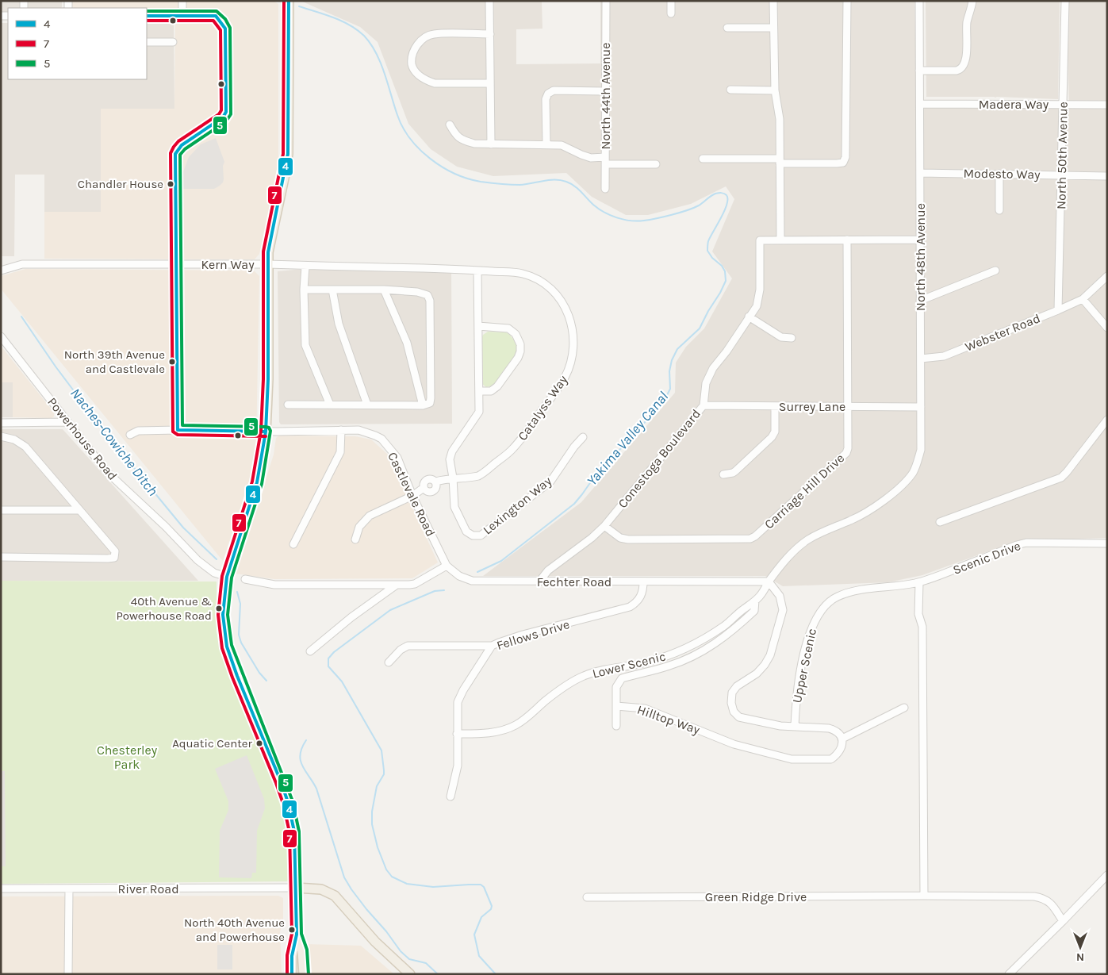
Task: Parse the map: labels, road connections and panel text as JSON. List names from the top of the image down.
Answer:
{
  "streets": {
    "street": [
      "North 44th Avenue",
      "Madera Way",
      "North 50th Avenue",
      "Modesto Way",
      "North 48th Avenue",
      "Kern Way",
      "Webster Road",
      "Surrey Lane",
      "Catalyss Way",
      "Powerhouse Road",
      "Conestoga Boulevard",
      "Carriage Hill Drive",
      "Castlevale Road",
      "Lexington Way",
      "Scenic Drive",
      "Fechter Road",
      "Fellows Drive",
      "Lower Scenic",
      "Upper Scenic",
      "Hilltop Way",
      "River Road",
      "Green Ridge Drive"
    ]
  },
  "crossings": [
    ["Madera Way", "North 50th Avenue"],
    ["Madera Way", "North 48th Avenue"],
    ["North 50th Avenue", "Modesto Way"],
    ["North 50th Avenue", "Webster Road"],
    ["Modesto Way", "North 48th Avenue"],
    ["North 48th Avenue", "Webster Road"],
    ["North 48th Avenue", "Surrey Lane"],
    ["North 48th Avenue", "Conestoga Boulevard"],
    ["North 48th Avenue", "Fechter Road"],
    ["North 48th Avenue", "Lower Scenic"],
    ["Kern Way", "Catalyss Way"],
    ["Surrey Lane", "Conestoga Boulevard"],
    ["Surrey Lane", "Carriage Hill Drive"],
    ["Catalyss Way", "Castlevale Road"],
    ["Catalyss Way", "Lexington Way"],
    ["Conestoga Boulevard", "Carriage Hill Drive"],
    ["Conestoga Boulevard", "Fechter Road"],
    ["Castlevale Road", "Fechter Road"],
    ["Scenic Drive", "Upper Scenic"],
    ["Fechter Road", "Fellows Drive"],
    ["Fechter Road", "Lower Scenic"],
    ["Fellows Drive", "Lower Scenic"]
  ],
  "water": ["Yakima Valley Canal", "Naches-Cowiche Ditch"],
  "parks": ["Chesterley Park"],
  "places": [
    "Chandler House",
    "North 39th Avenue and Castlevale",
    "40th Avenue & Powerhouse Road",
    "Aquatic Center",
    "North 40th Avenue and Powerhouse"
  ],
  "lines": ["transit line 4", "transit line 7", "transit line 5"],
  "legend": ["4", "7", "5"],
  "north": "bottom"
}
